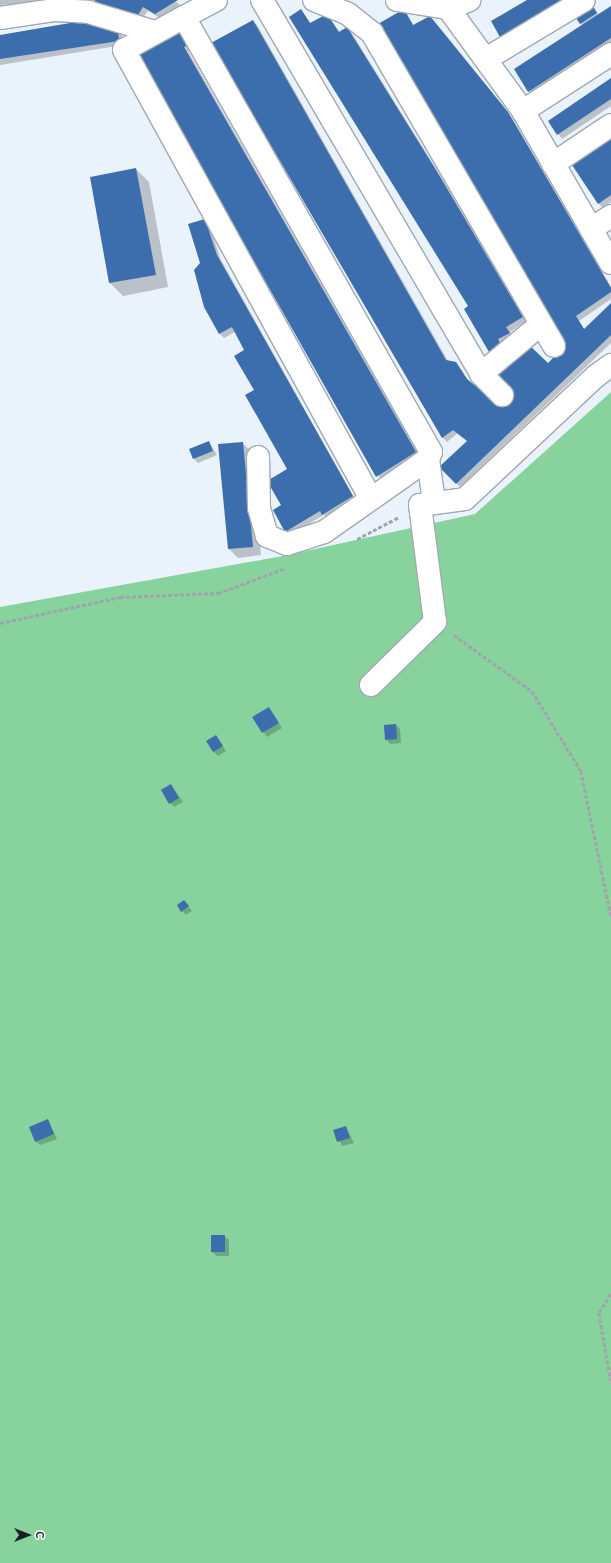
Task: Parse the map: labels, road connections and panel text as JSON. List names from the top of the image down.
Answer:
{
  "north": "right"
}
